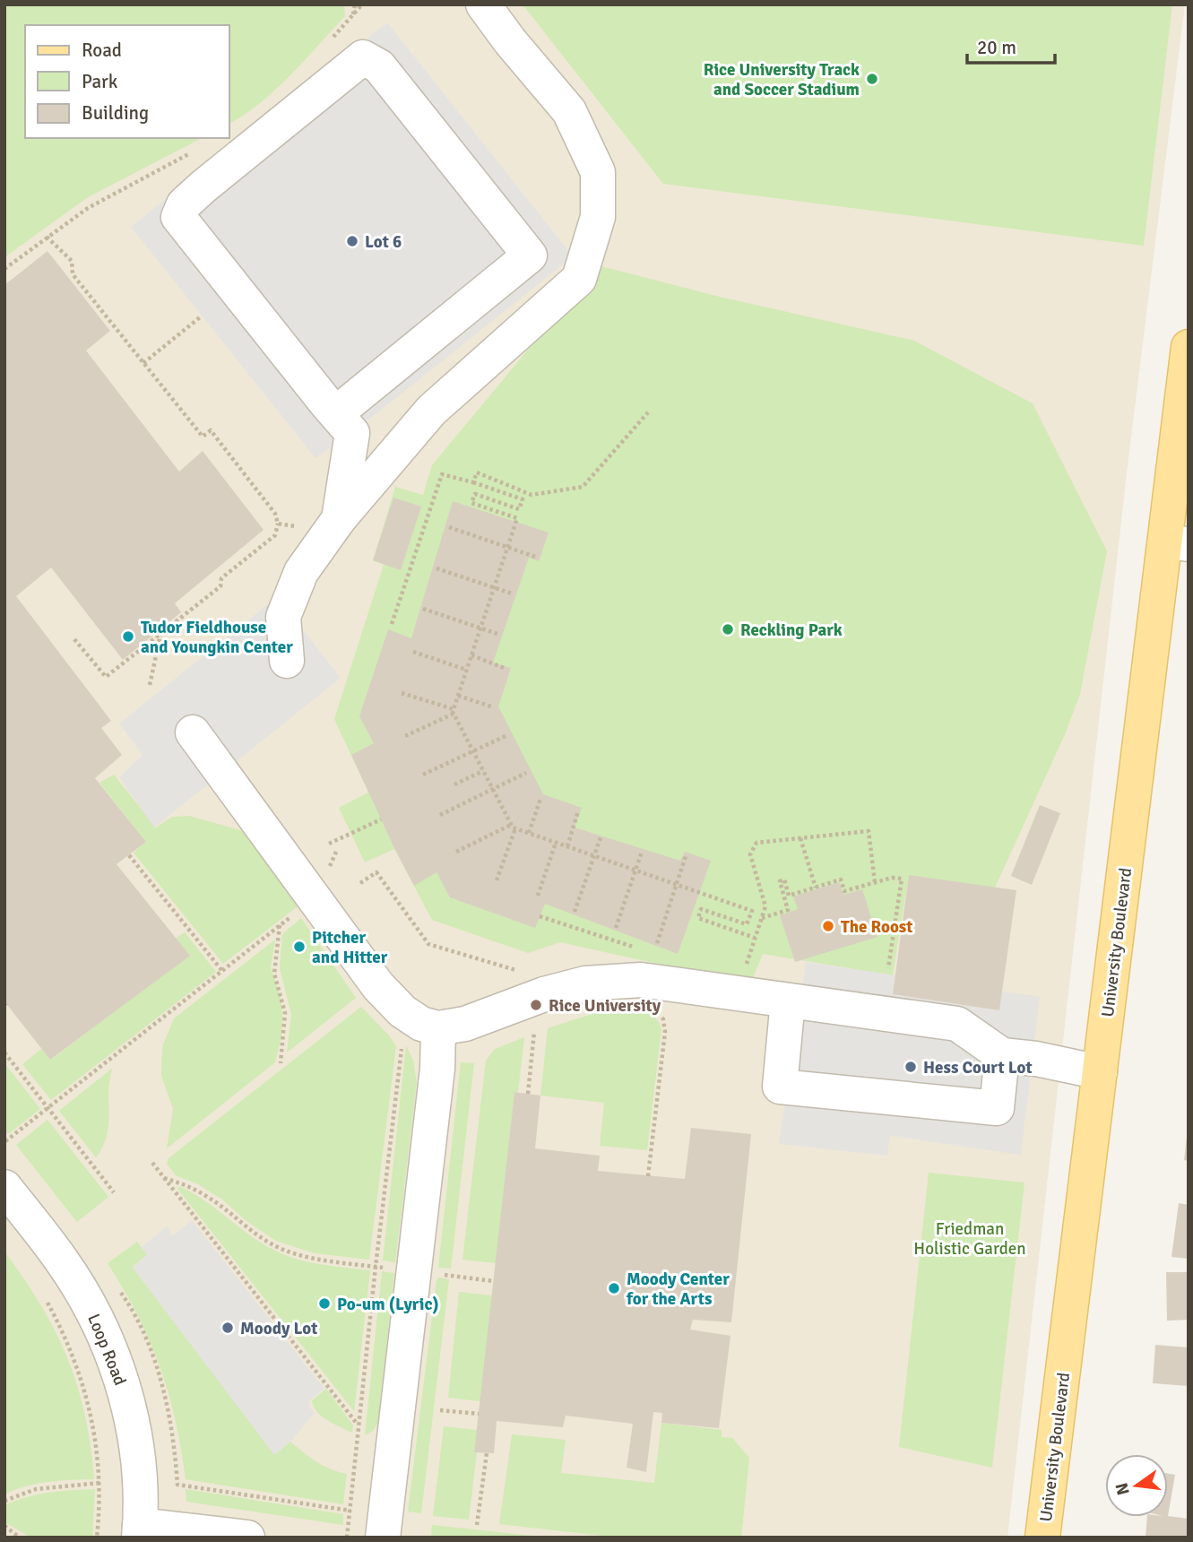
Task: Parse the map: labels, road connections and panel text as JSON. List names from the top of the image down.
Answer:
{
  "streets": {
    "main road": ["University Boulevard"],
    "lane": ["Loop Road"]
  },
  "parks": ["Friedman Holistic Garden"],
  "places": [
    "Rice University Track and Soccer Stadium",
    "Lot 6",
    "Reckling Park",
    "Tudor Fieldhouse and Youngkin Center",
    "The Roost",
    "Pitcher and Hitter",
    "Rice University",
    "Hess Court Lot",
    "Moody Center for the Arts",
    "Po-um (Lyric)",
    "Moody Lot"
  ],
  "legend": ["Road", "Park", "Building"],
  "scale_bar": "20 m",
  "north": "left"
}
